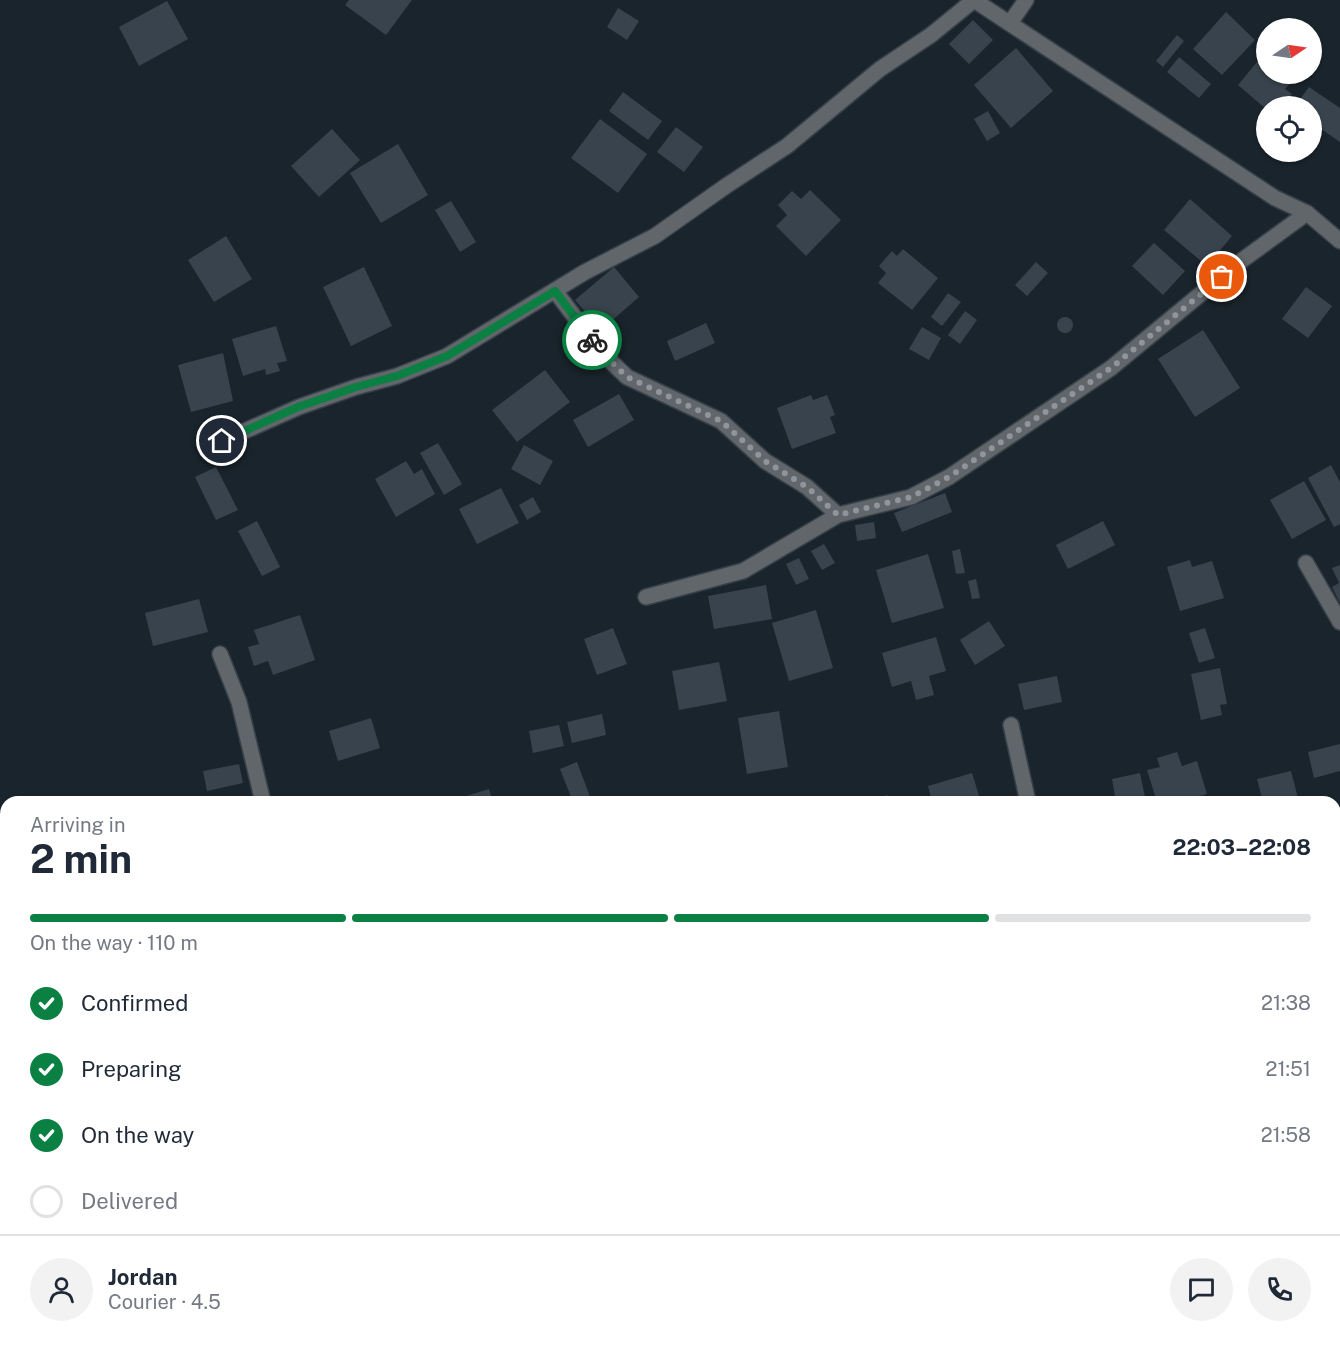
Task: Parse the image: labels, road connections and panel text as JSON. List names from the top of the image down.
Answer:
{
  "north": "right",
  "page": {
    "heading": ["2 min", "Arriving in", "22:03–22:08"],
    "panel": ["Jordan", "Courier · 4.5"],
    "bar": "On the way · 110 m",
    "list": [
      ["Confirmed", "21:38"],
      ["Preparing", "21:51"],
      ["On the way", "21:58"],
      "Delivered"
    ]
  }
}
